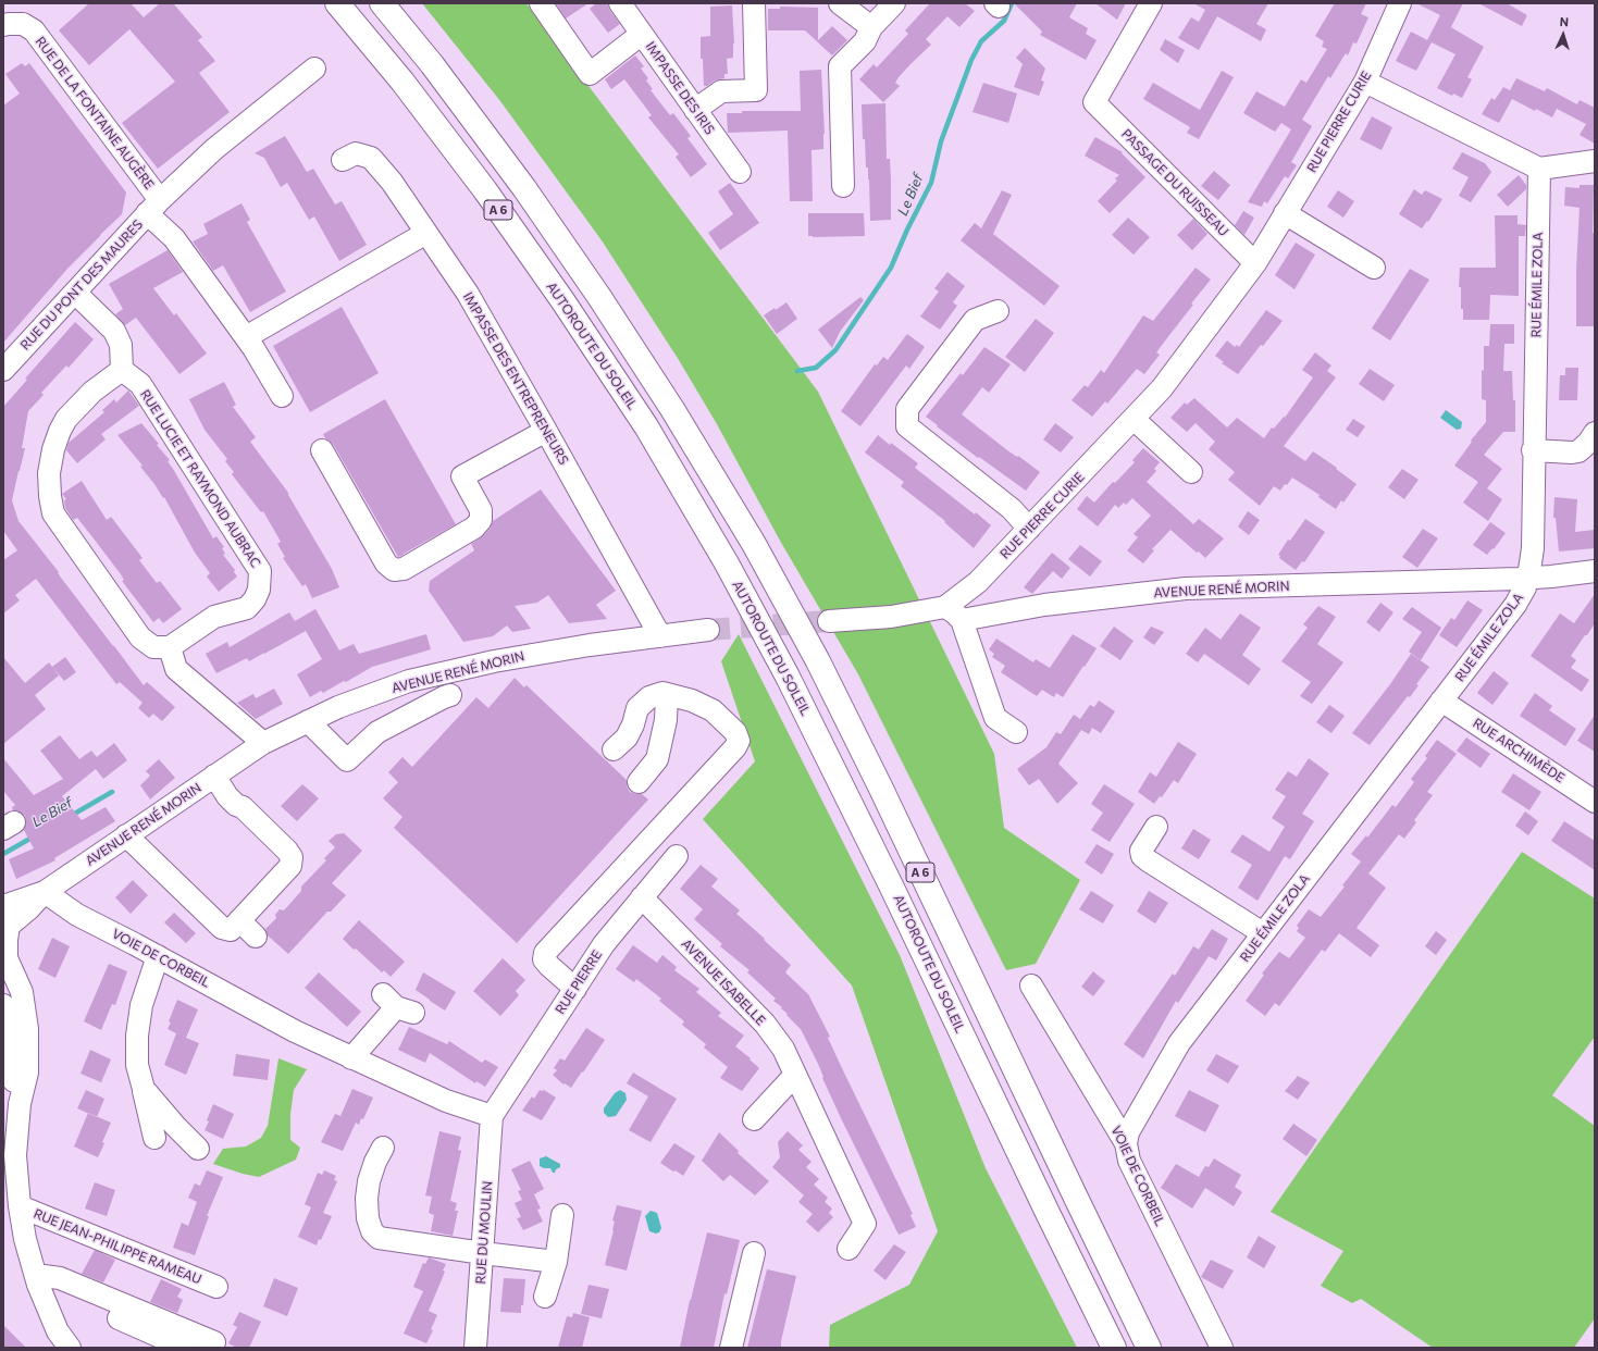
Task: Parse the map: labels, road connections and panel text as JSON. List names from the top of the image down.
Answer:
{
  "streets": {
    "highway": ["A 6", "AUTOROUTE DU SOLEIL"],
    "street": [
      "IMPASSE DES IRIS",
      "RUE DE LA FONTAINE AUGÈRE",
      "RUE PIERRE CURIE",
      "PASSAGE DU RUISSEAU",
      "RUE DU PONT DES MAURES",
      "RUE ÉMILE ZOLA",
      "IMPASSE DES ENTREPRENEURS",
      "RUE LUCIE ET RAYMOND AUBRAC",
      "AVENUE RENÉ MORIN",
      "RUE ARCHIMÈDE",
      "VOIE DE CORBEIL",
      "RUE PIERRE",
      "AVENUE ISABELLE",
      "RUE DU MOULIN",
      "RUE JEAN-PHILIPPE RAMEAU"
    ]
  },
  "crossings": [
    ["RUE DE LA FONTAINE AUGÈRE", "RUE DU PONT DES MAURES"],
    ["RUE PIERRE CURIE", "PASSAGE DU RUISSEAU"],
    ["RUE PIERRE CURIE", "AVENUE RENÉ MORIN"],
    ["RUE ÉMILE ZOLA", "AVENUE RENÉ MORIN"],
    ["RUE ÉMILE ZOLA", "RUE ARCHIMÈDE"],
    ["RUE ÉMILE ZOLA", "VOIE DE CORBEIL"],
    ["IMPASSE DES ENTREPRENEURS", "AVENUE RENÉ MORIN"],
    ["AVENUE RENÉ MORIN", "VOIE DE CORBEIL"],
    ["VOIE DE CORBEIL", "RUE PIERRE"],
    ["VOIE DE CORBEIL", "RUE DU MOULIN"],
    ["RUE PIERRE", "AVENUE ISABELLE"],
    ["RUE PIERRE", "RUE DU MOULIN"]
  ],
  "water": ["Le Bief"],
  "north": "top"
}
